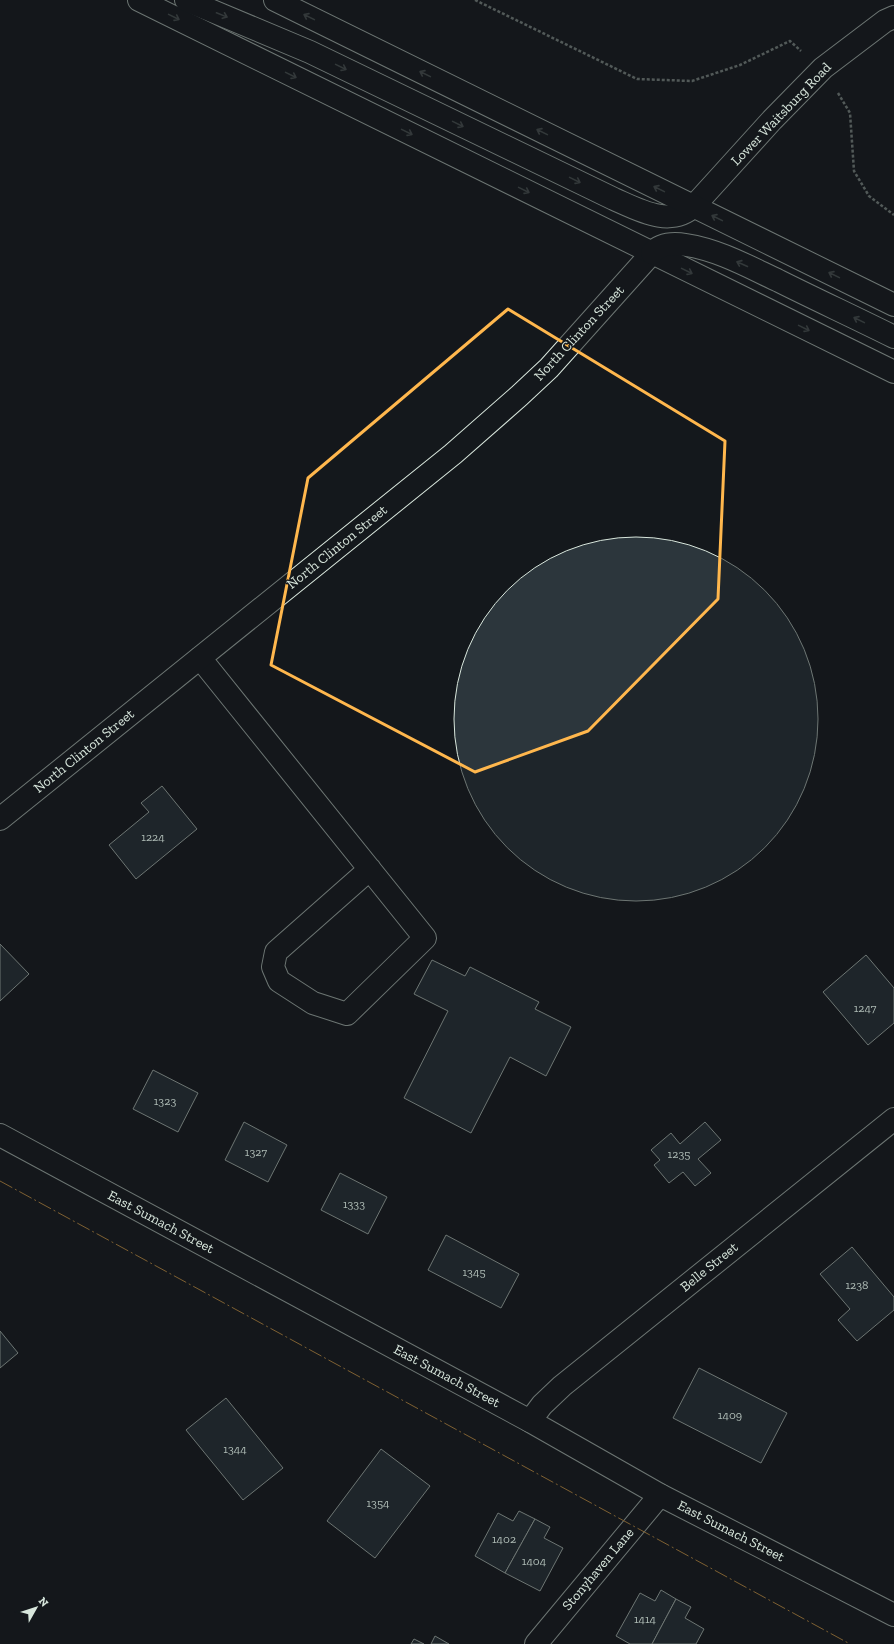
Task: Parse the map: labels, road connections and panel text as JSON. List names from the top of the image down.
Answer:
{
  "streets": {
    "main road": [
      "Lower Waitsburg Road",
      "North Clinton Street",
      "East Sumach Street",
      "Belle Street",
      "Stonyhaven Lane"
    ]
  },
  "crossings": [
    ["East Sumach Street", "Belle Street"],
    ["East Sumach Street", "Stonyhaven Lane"]
  ],
  "house_numbers": [
    "1224",
    "1247",
    "1323",
    "1327",
    "1235",
    "1333",
    "1345",
    "1238",
    "1409",
    "1344",
    "1354",
    "1402",
    "1404",
    "1414"
  ],
  "north": "top right"
}
